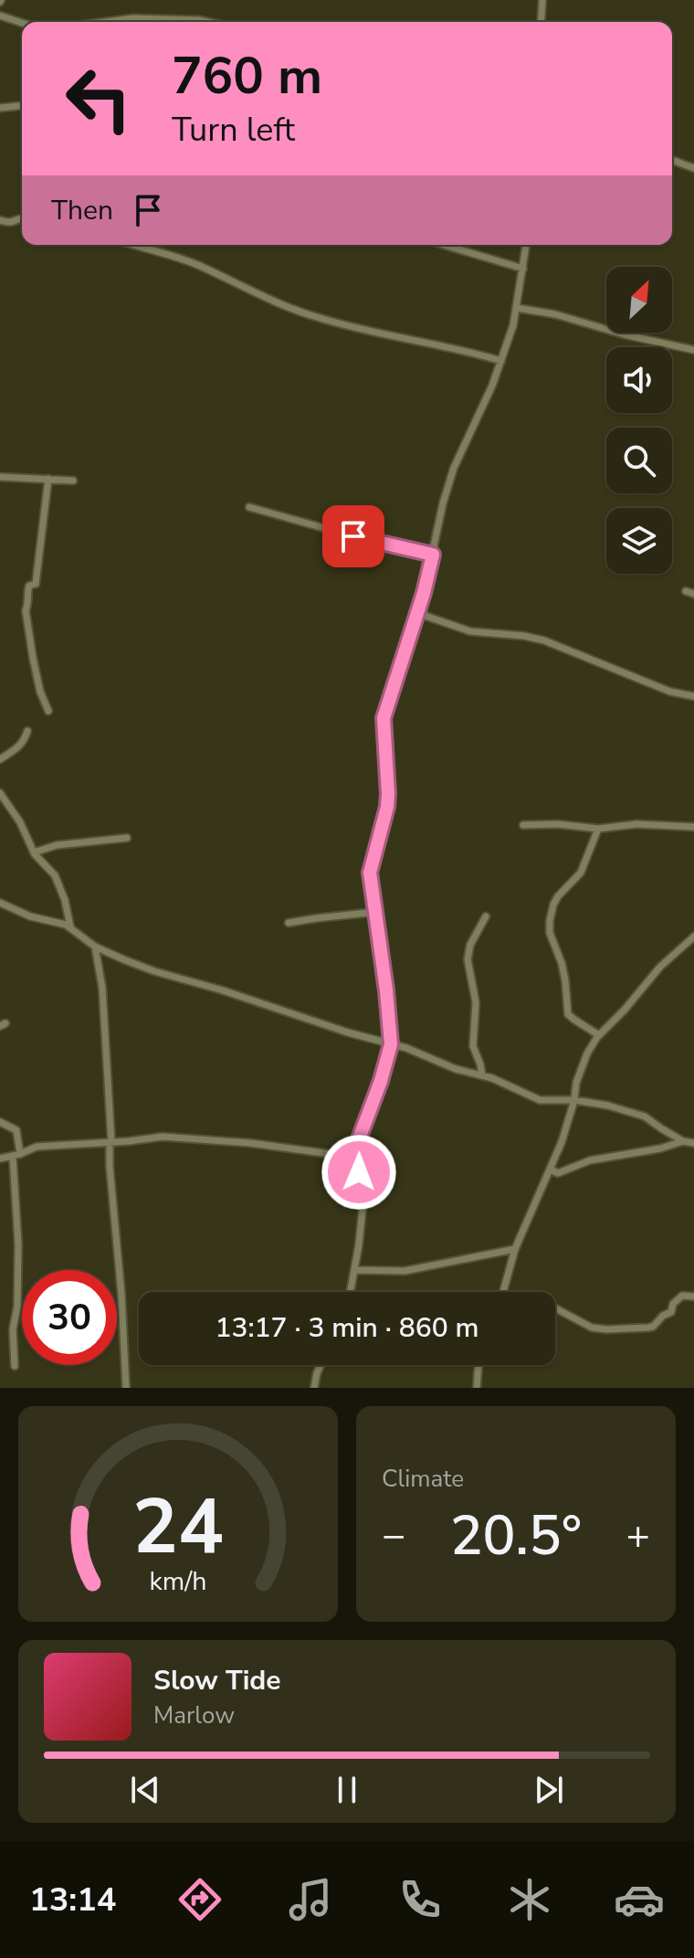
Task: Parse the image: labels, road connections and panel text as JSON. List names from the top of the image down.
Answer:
{
  "north": "top right",
  "page": {
    "turn": ["760 m", "Turn left"],
    "then": "Then",
    "limit": "30",
    "trip": "13:17 · 3 min · 860 m",
    "tile": "Climate",
    "heat": ["−", "20.5°", "+"],
    "song": ["Slow Tide", "Marlow"],
    "tabs": "13:14",
    "gauge": ["24", "km/h"]
  }
}
